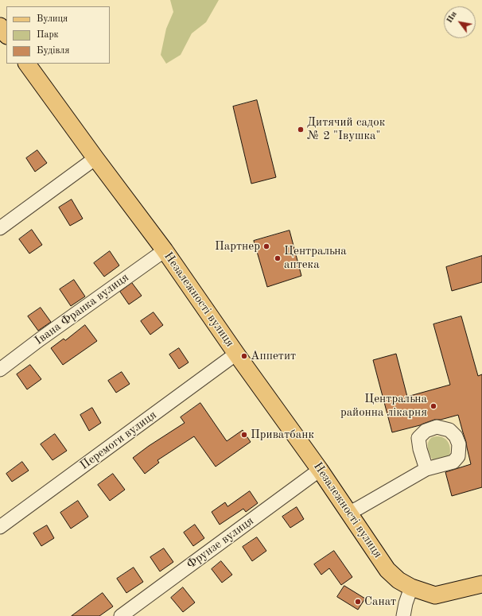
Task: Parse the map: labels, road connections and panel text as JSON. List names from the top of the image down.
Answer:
{
  "streets": {
    "main road": ["Незалежності вулиця"],
    "street": ["Івана Франка вулиця", "Перемоги вулиця", "Фрунзе вулиця"]
  },
  "crossings": [
    ["Незалежності вулиця", "Івана Франка вулиця"],
    ["Незалежності вулиця", "Перемоги вулиця"],
    ["Незалежності вулиця", "Фрунзе вулиця"]
  ],
  "places": [
    "Дитячий садок № 2 \"Івушка\"",
    "Партнер",
    "Центральна аптека",
    "Аппетит",
    "Центральна районна лікарня",
    "Приватбанк",
    "Санат"
  ],
  "legend": ["Вулиця", "Парк", "Будівля"],
  "north": "top left"
}
